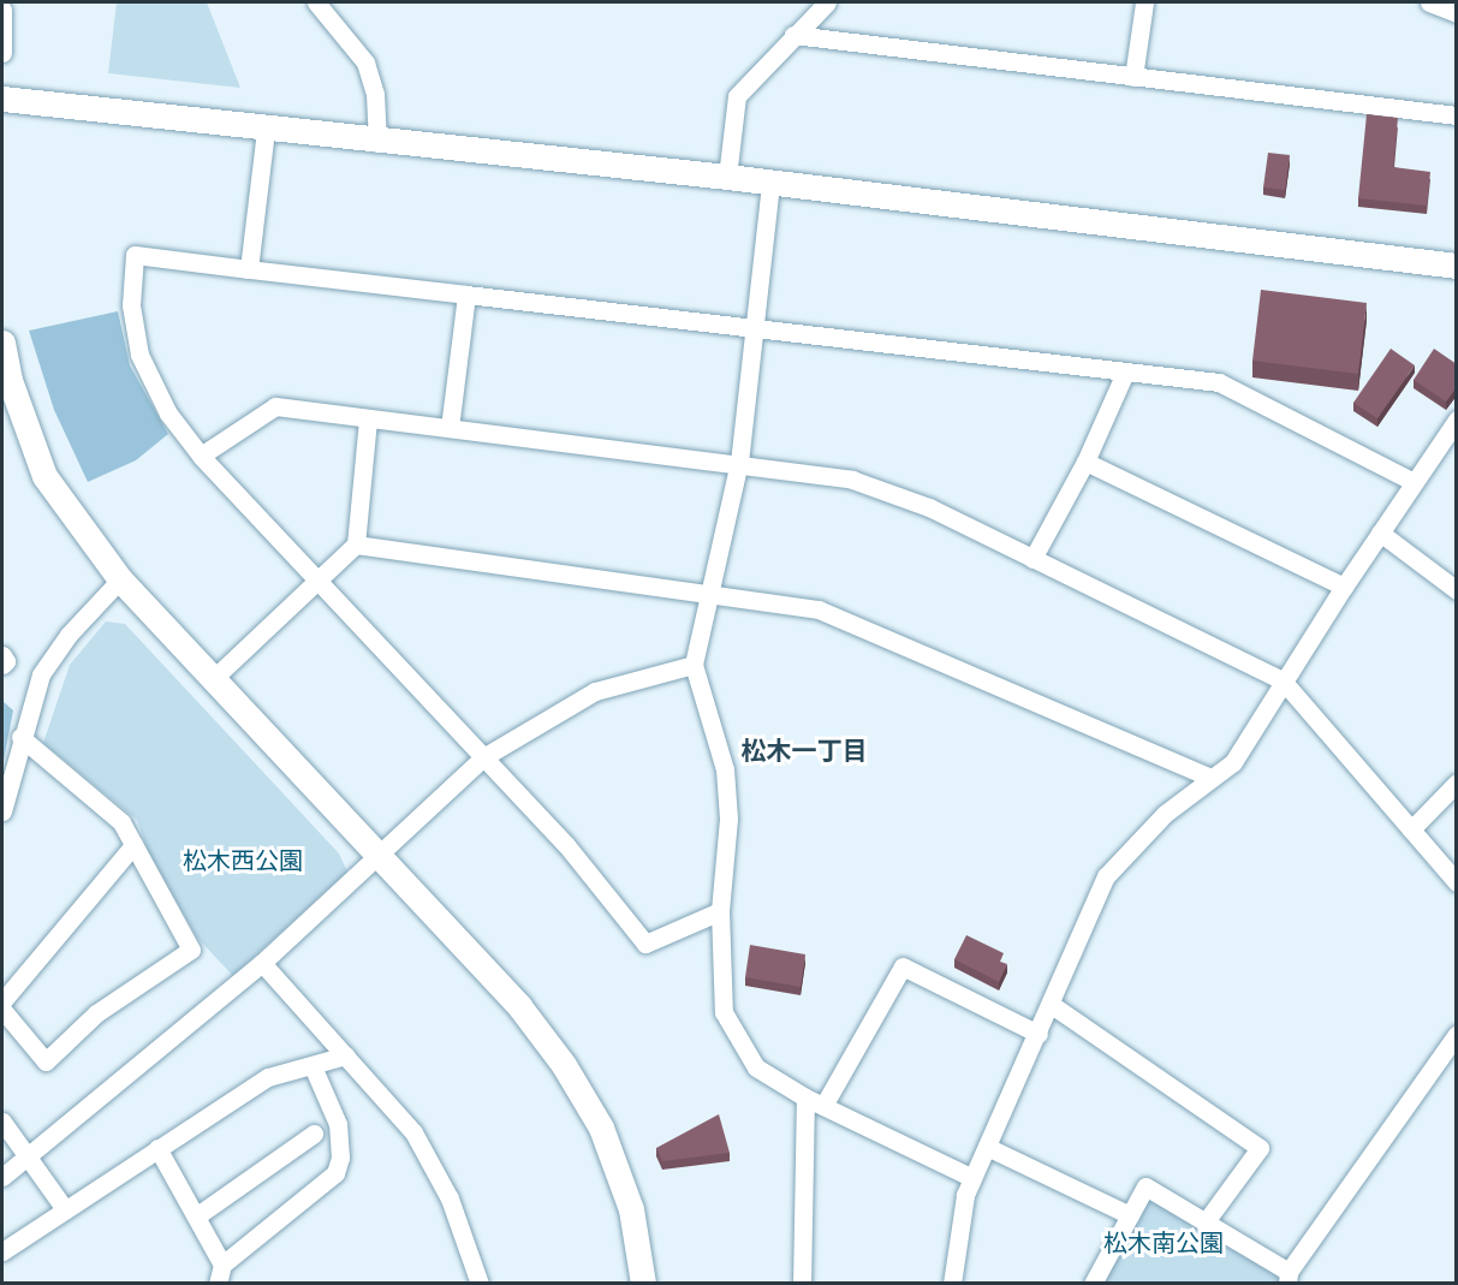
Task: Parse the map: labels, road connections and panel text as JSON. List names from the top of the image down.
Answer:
{
  "districts": ["松木一丁目"],
  "parks": ["松木西公園", "松木南公園"]
}
